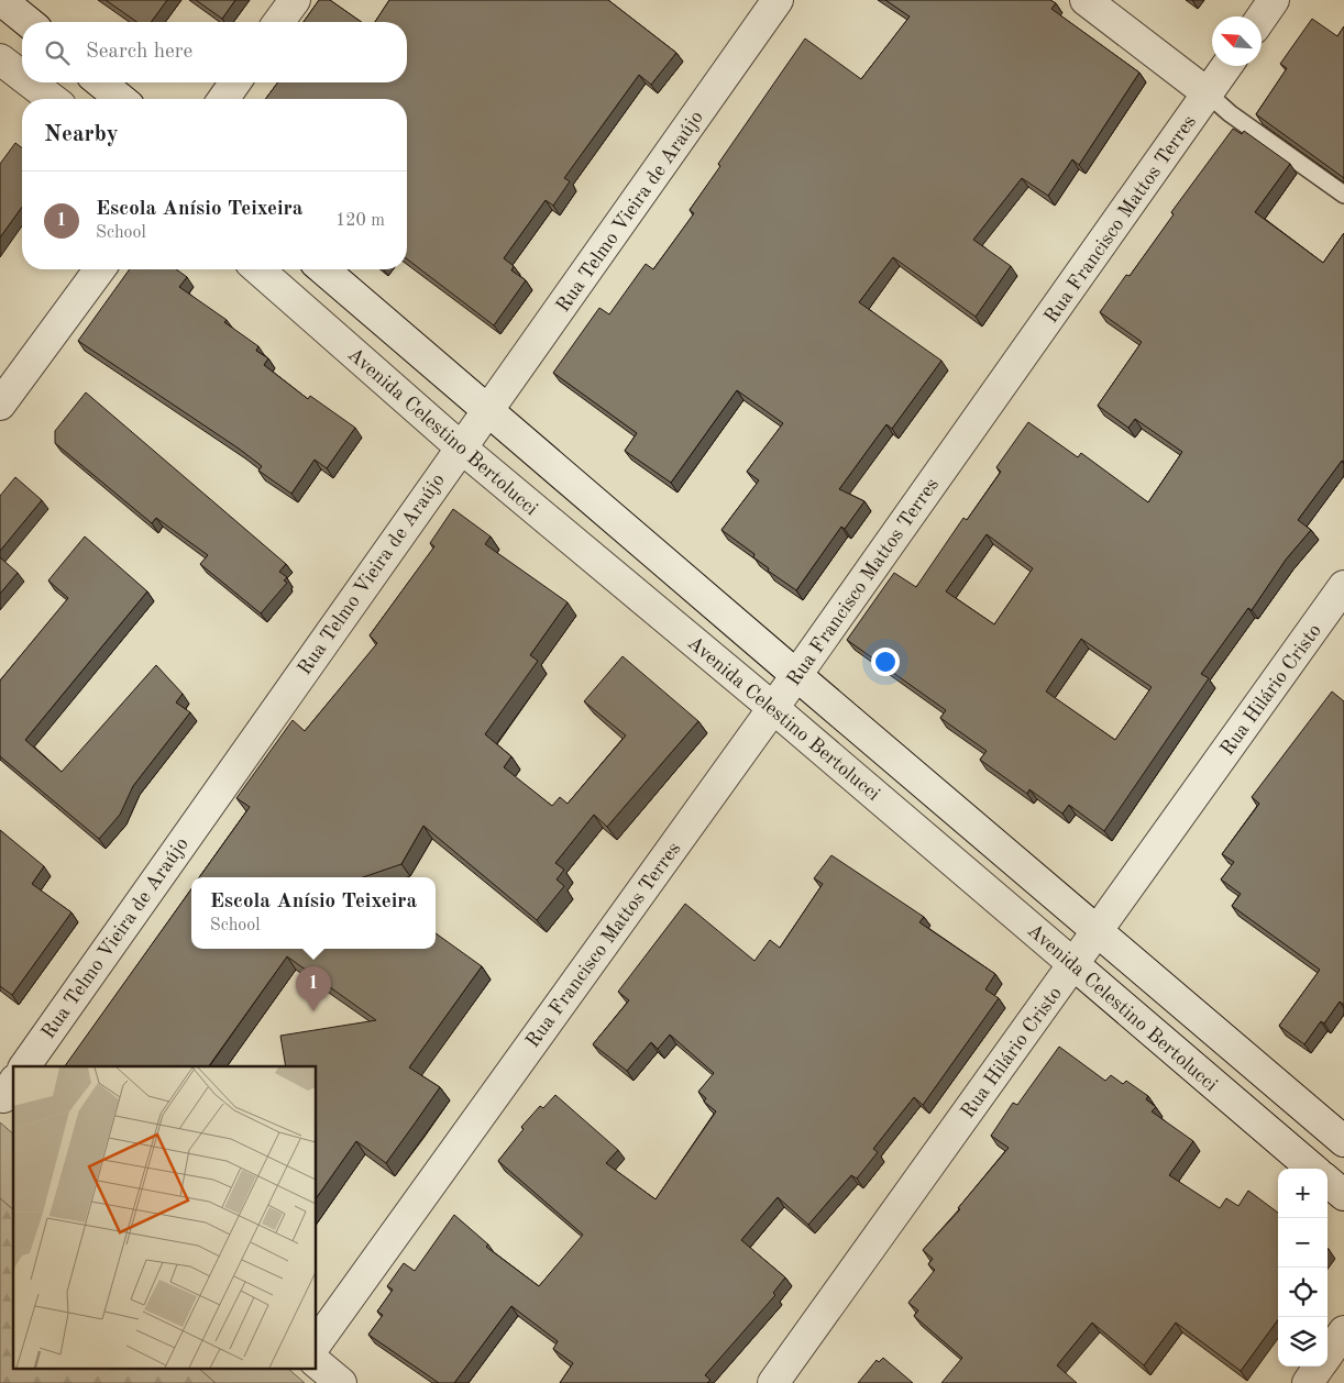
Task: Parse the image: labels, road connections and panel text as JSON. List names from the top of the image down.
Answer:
{
  "streets": {
    "street": [
      "Rua Telmo Vieira de Araújo",
      "Rua Francisco Mattos Terres",
      "Avenida Celestino Bertolucci",
      "Rua Hilário Cristo"
    ]
  },
  "crossings": [
    ["Rua Telmo Vieira de Araújo", "Avenida Celestino Bertolucci"],
    ["Rua Francisco Mattos Terres", "Avenida Celestino Bertolucci"],
    ["Avenida Celestino Bertolucci", "Rua Hilário Cristo"]
  ],
  "north": "top left",
  "page": {
    "search": "Search here",
    "heading": "Nearby",
    "list": [
      {
        "mark": "1",
        "name": "Escola Anísio Teixeira",
        "note": "School",
        "value": "120 m"
      }
    ],
    "popup": ["Escola Anísio Teixeira", "School"],
    "pins": "1",
    "map_buttons": ["+", "−"]
  }
}
